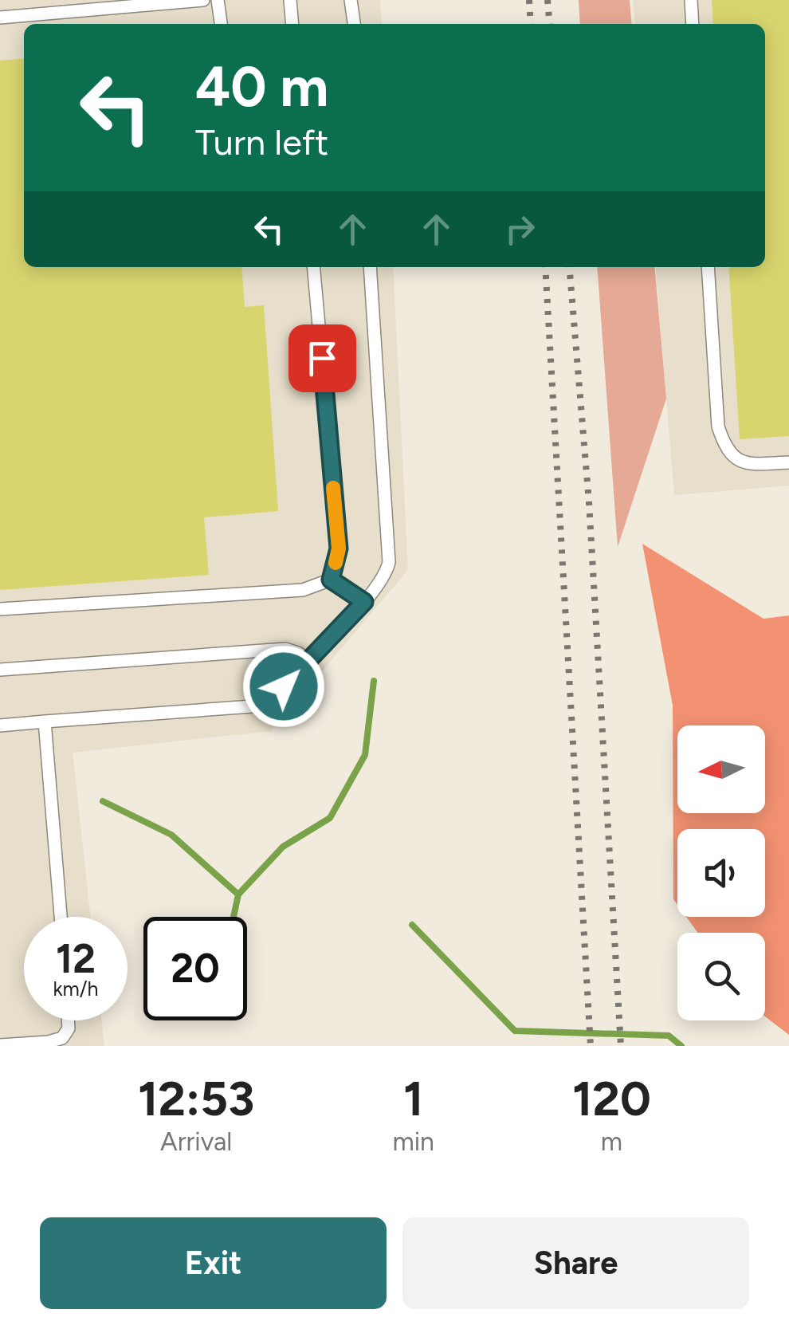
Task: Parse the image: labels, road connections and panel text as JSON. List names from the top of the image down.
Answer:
{
  "north": "left",
  "page": {
    "turn": ["40 m", "Turn left"],
    "speed": "12 km/h",
    "limit": "20",
    "eta": [
      "12:53",
      "Arrival",
      "1",
      "min",
      "120",
      "m"
    ],
    "buttons": ["Exit", "Share"]
  }
}
